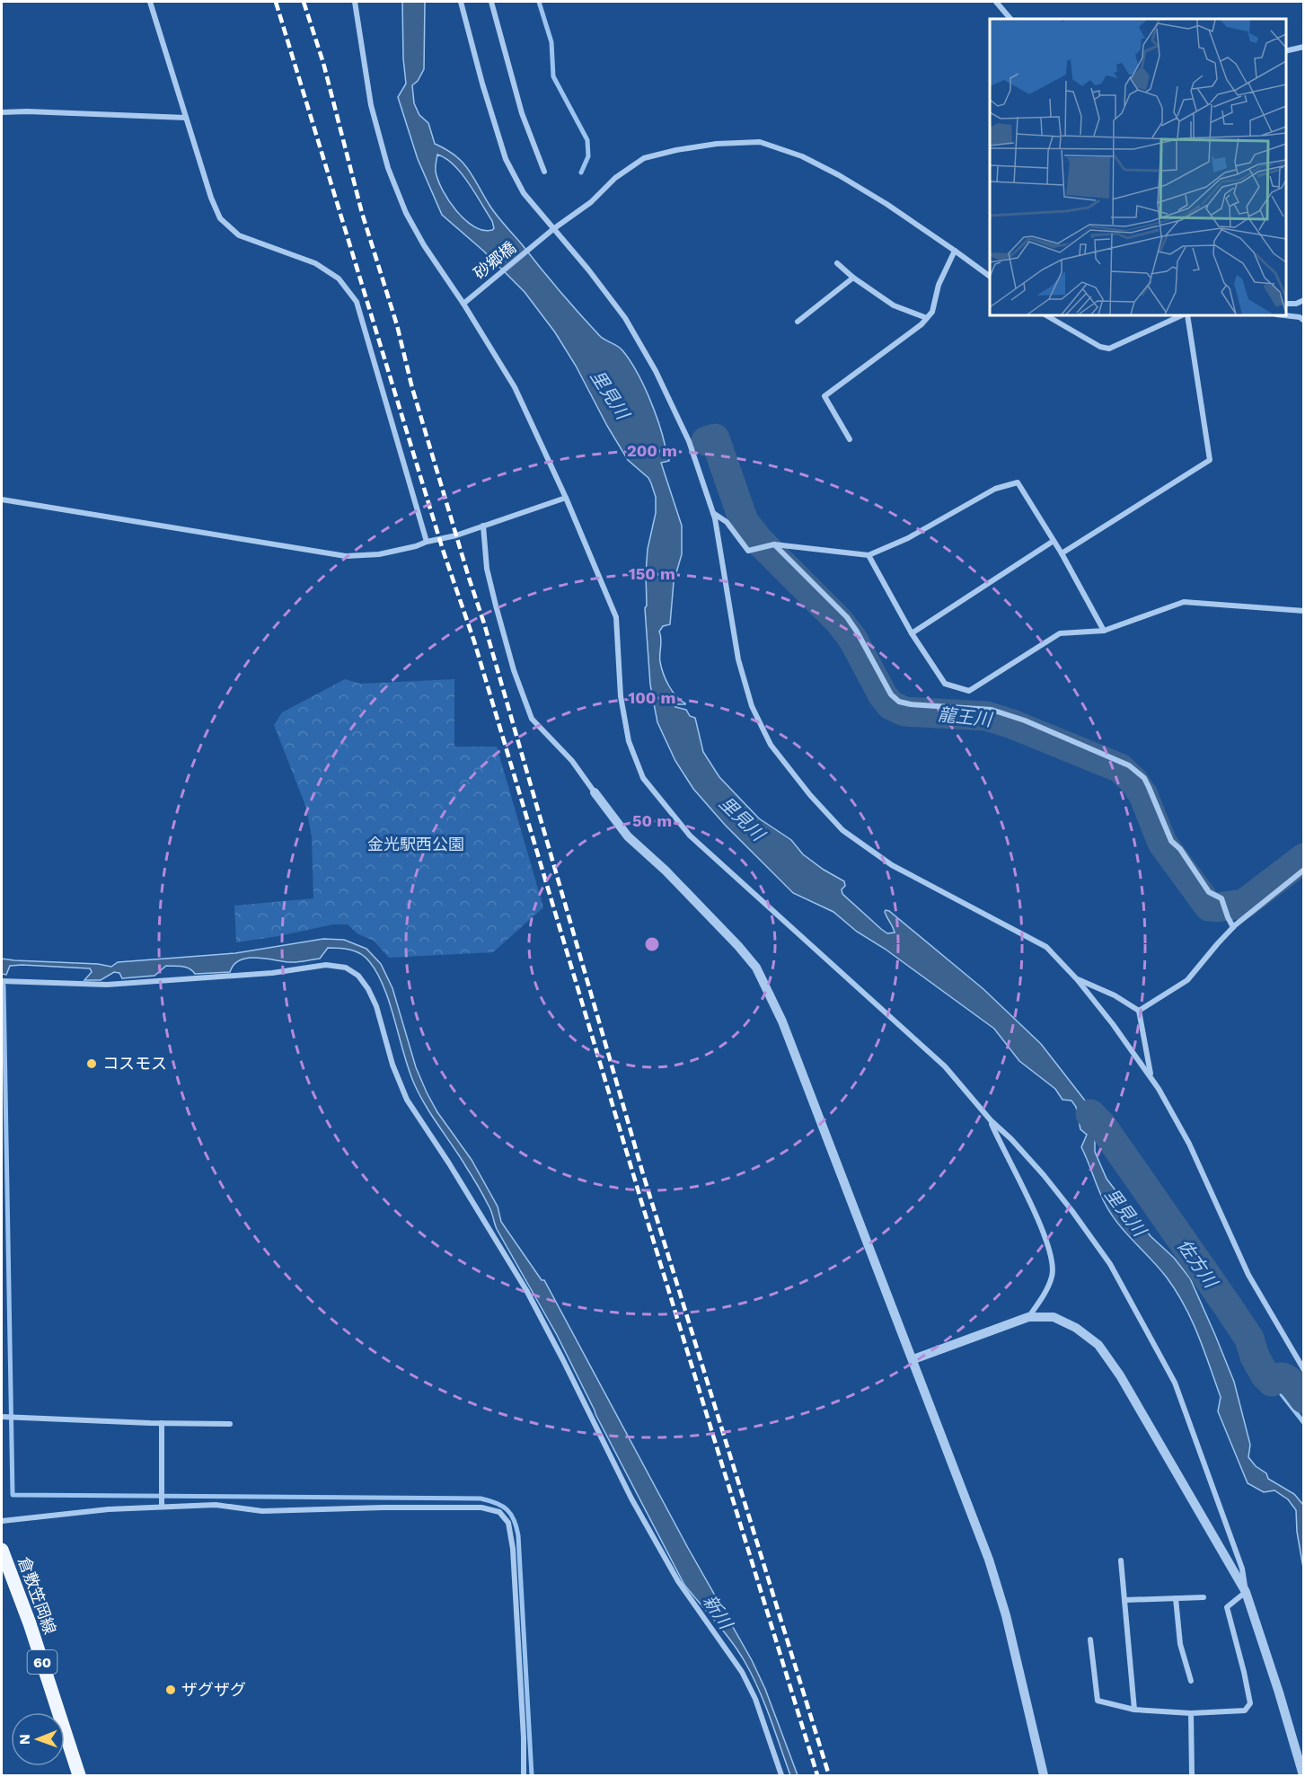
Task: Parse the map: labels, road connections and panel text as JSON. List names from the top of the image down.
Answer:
{
  "streets": {
    "main road": ["倉敷笠岡線", "60"],
    "street": ["砂郷橋"]
  },
  "water": [
    "里見川",
    "龍王川",
    "佐方川",
    "新川"
  ],
  "parks": ["金光駅西公園"],
  "places": ["コスモス", "ザグザグ"],
  "north": "left",
  "rings": [
    "200 m",
    "150 m",
    "100 m",
    "50 m"
  ]
}
